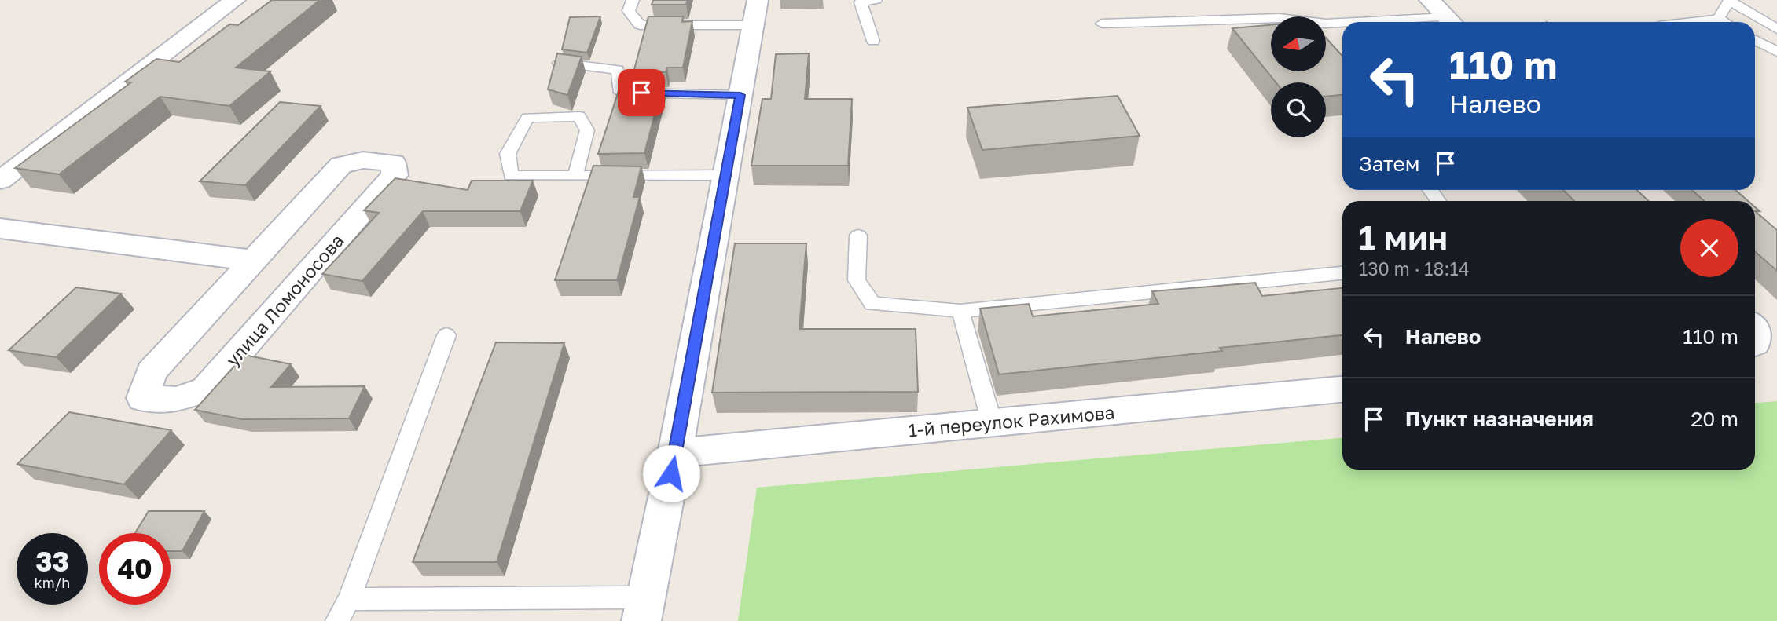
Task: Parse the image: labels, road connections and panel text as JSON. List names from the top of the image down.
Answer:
{
  "streets": {
    "street": ["улица Ломоносова", "1-й переулок Рахимова"]
  },
  "north": "left",
  "page": {
    "turn": ["110 m", "Налево"],
    "then": "Затем",
    "heading": ["1 мин", "130 m · 18:14"],
    "list": [
      {
        "name": "Налево",
        "value": "110 m"
      },
      {
        "name": "Пункт назначения",
        "value": "20 m"
      }
    ],
    "speed": "33 km/h",
    "limit": "40"
  }
}
